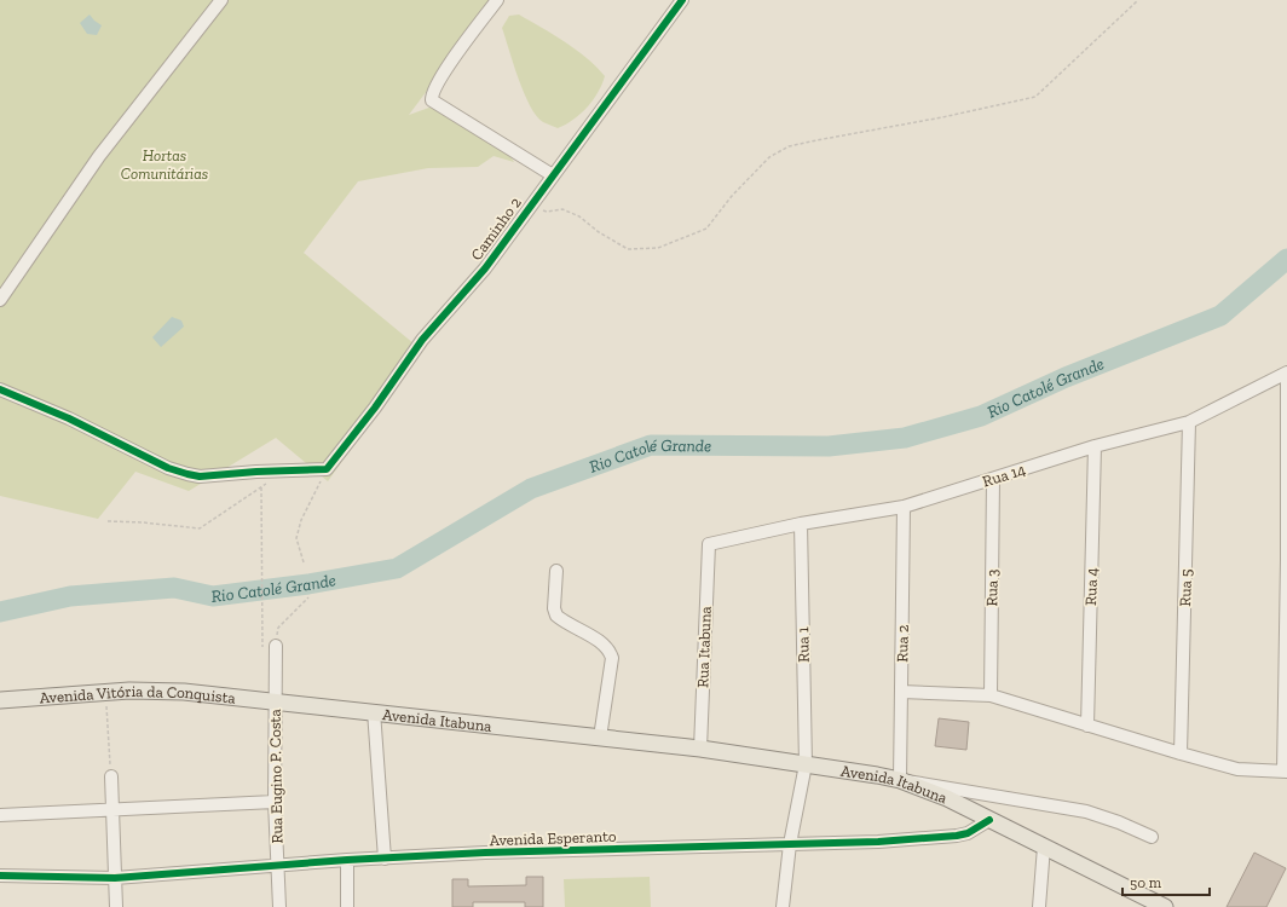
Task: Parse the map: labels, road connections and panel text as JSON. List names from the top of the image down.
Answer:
{
  "streets": {
    "main road": ["Avenida Vitória da Conquista", "Avenida Itabuna"],
    "street": [
      "Caminho 2",
      "Rua 14",
      "Rua 4",
      "Rua 3",
      "Rua 5",
      "Rua 2",
      "Rua 1",
      "Rua Itabuna",
      "Rua Eugino P. Costa",
      "Avenida Esperanto"
    ]
  },
  "crossings": [
    ["Rua 14", "Rua 4"],
    ["Rua 14", "Rua 3"],
    ["Rua 14", "Rua 5"],
    ["Rua 14", "Rua 2"],
    ["Rua 14", "Rua 1"],
    ["Rua 14", "Rua Itabuna"],
    ["Rua 2", "Avenida Itabuna"],
    ["Rua 1", "Avenida Itabuna"],
    ["Rua 1", "Avenida Esperanto"],
    ["Rua Itabuna", "Avenida Itabuna"],
    ["Avenida Vitória da Conquista", "Avenida Itabuna"],
    ["Avenida Vitória da Conquista", "Rua Eugino P. Costa"],
    ["Avenida Itabuna", "Rua Eugino P. Costa"],
    ["Avenida Itabuna", "Avenida Esperanto"],
    ["Rua Eugino P. Costa", "Avenida Esperanto"]
  ],
  "water": ["Rio Catolé Grande"],
  "parks": ["Hortas Comunitárias"],
  "scale_bar": "50 m"
}
